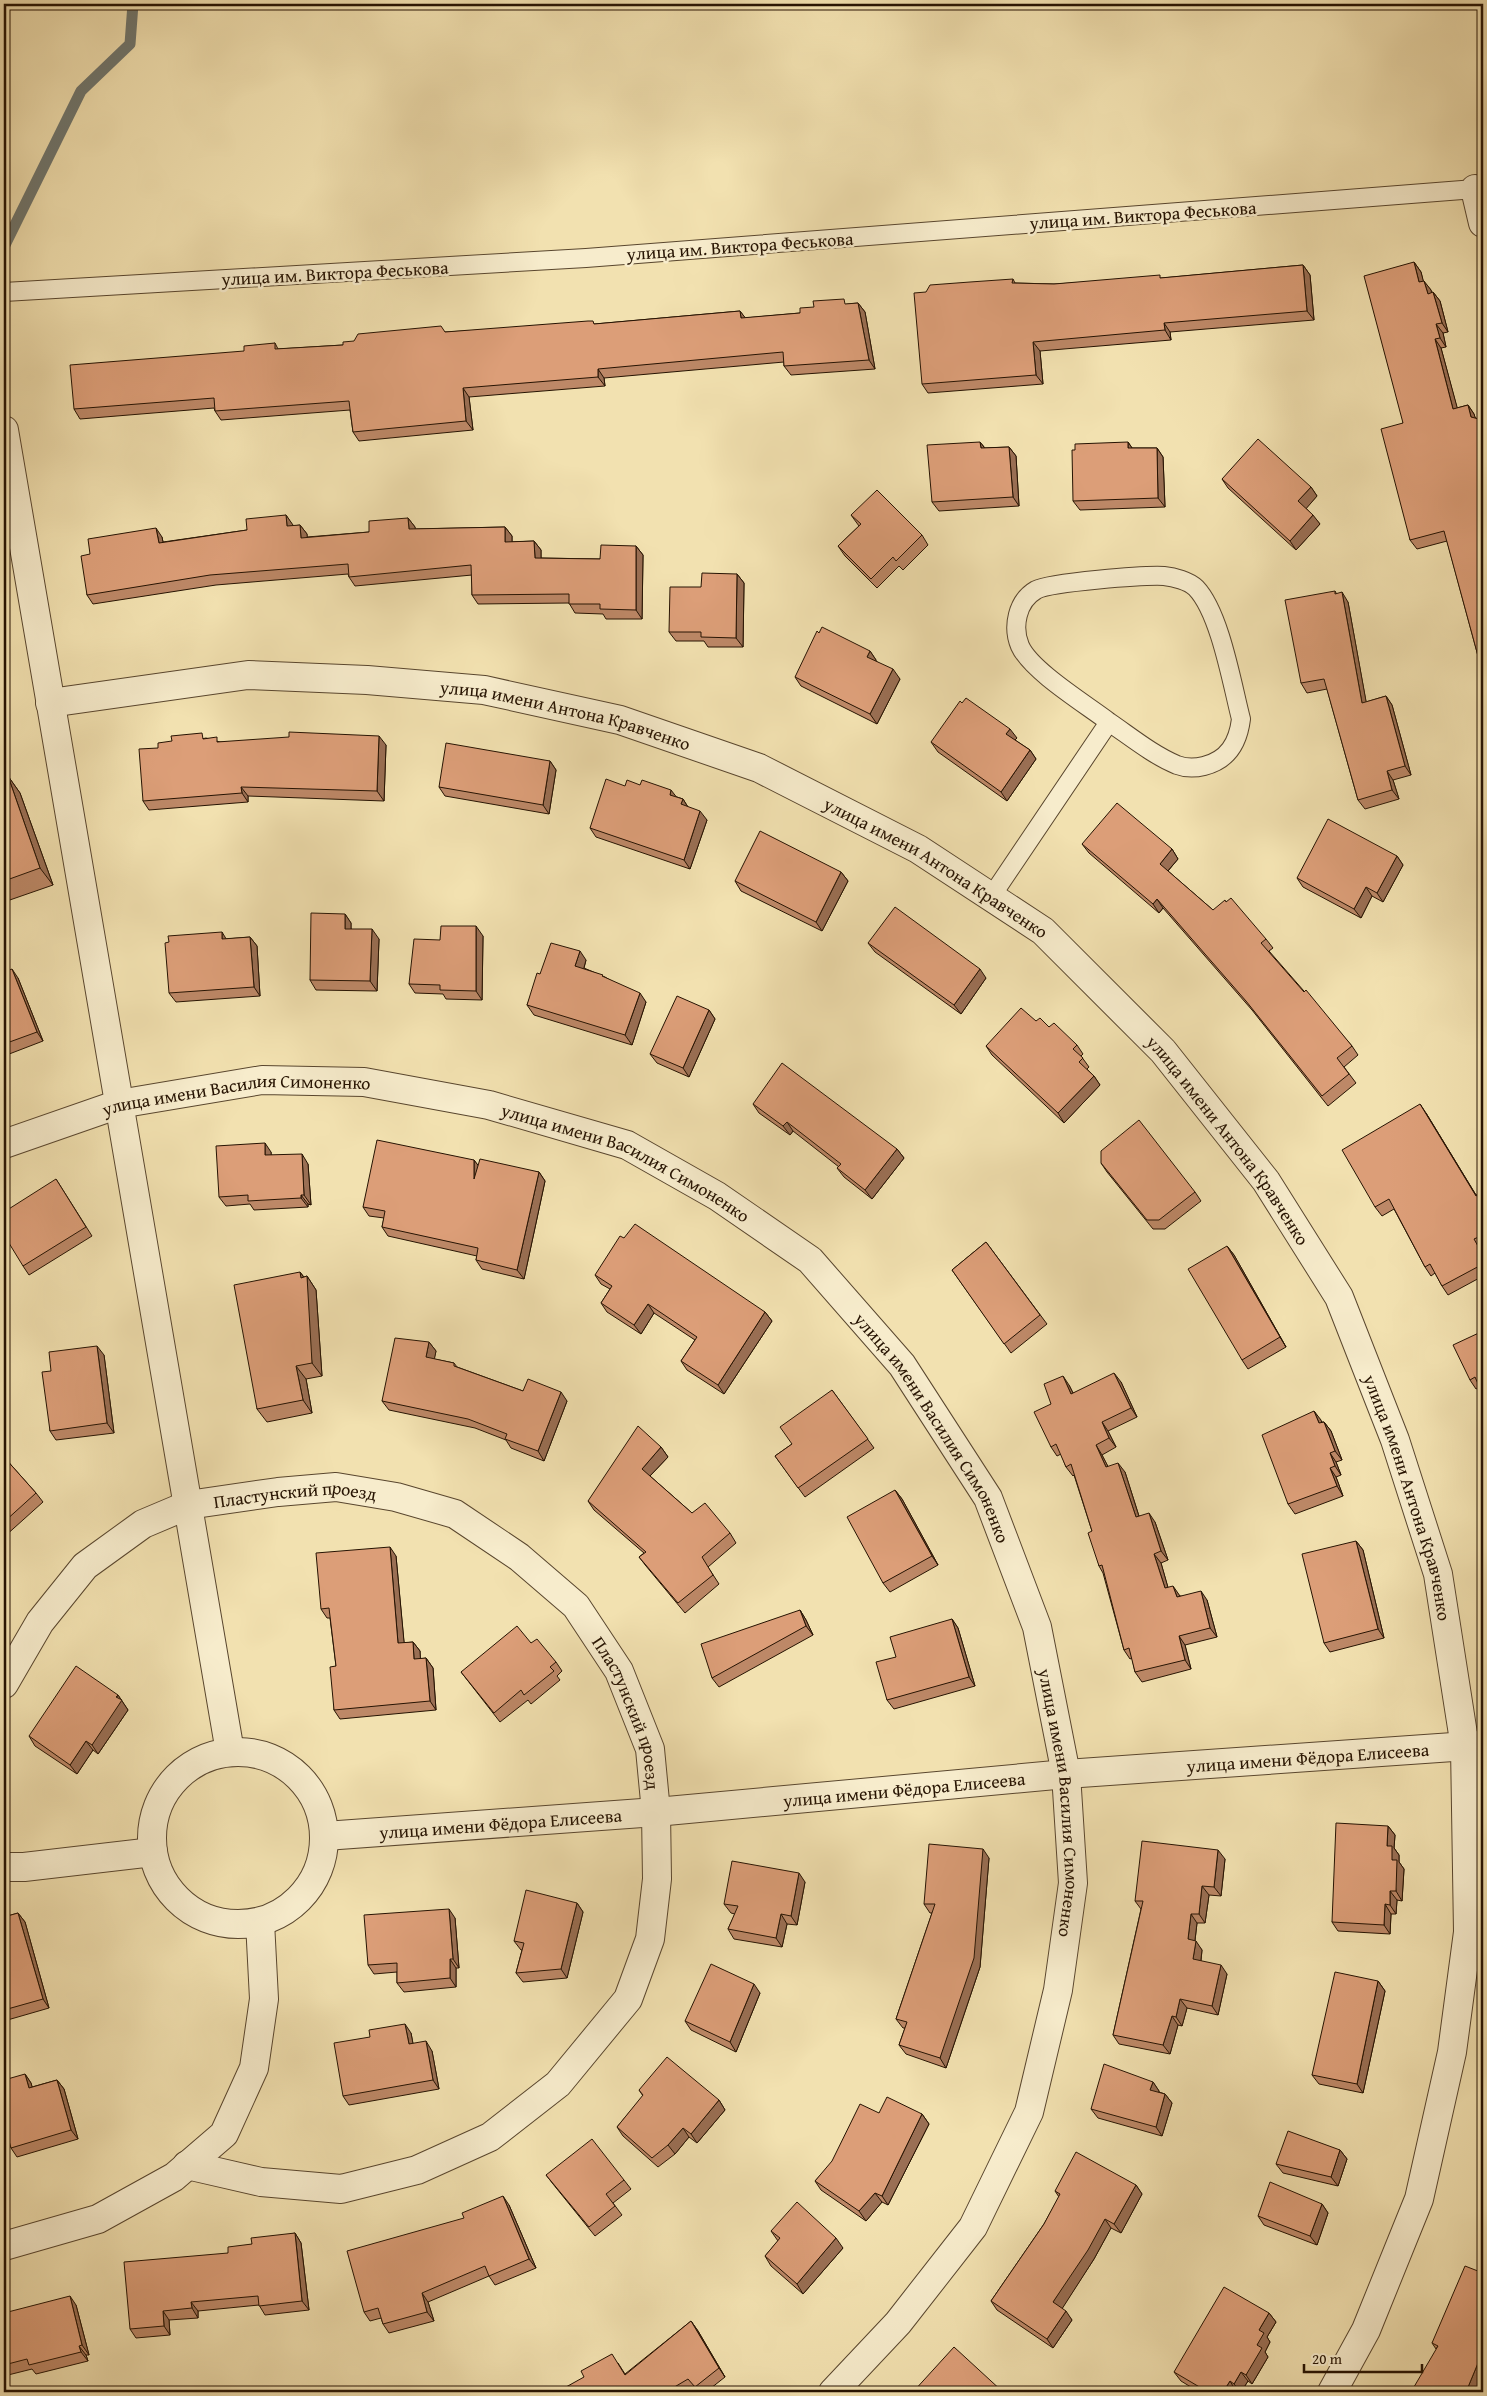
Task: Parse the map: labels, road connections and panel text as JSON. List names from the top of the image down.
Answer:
{
  "streets": {
    "street": [
      "улица имени Антона Кравченко",
      "улица имени Василия Симоненко",
      "Пластунский проезд",
      "улица имени Фёдора Елисеева"
    ],
    "lane": ["улица им. Виктора Феськова"]
  },
  "crossings": [
    ["улица имени Антона Кравченко", "улица имени Фёдора Елисеева"],
    ["улица имени Василия Симоненко", "улица имени Фёдора Елисеева"],
    ["Пластунский проезд", "улица имени Фёдора Елисеева"]
  ],
  "scale_bar": "20 m"
}
